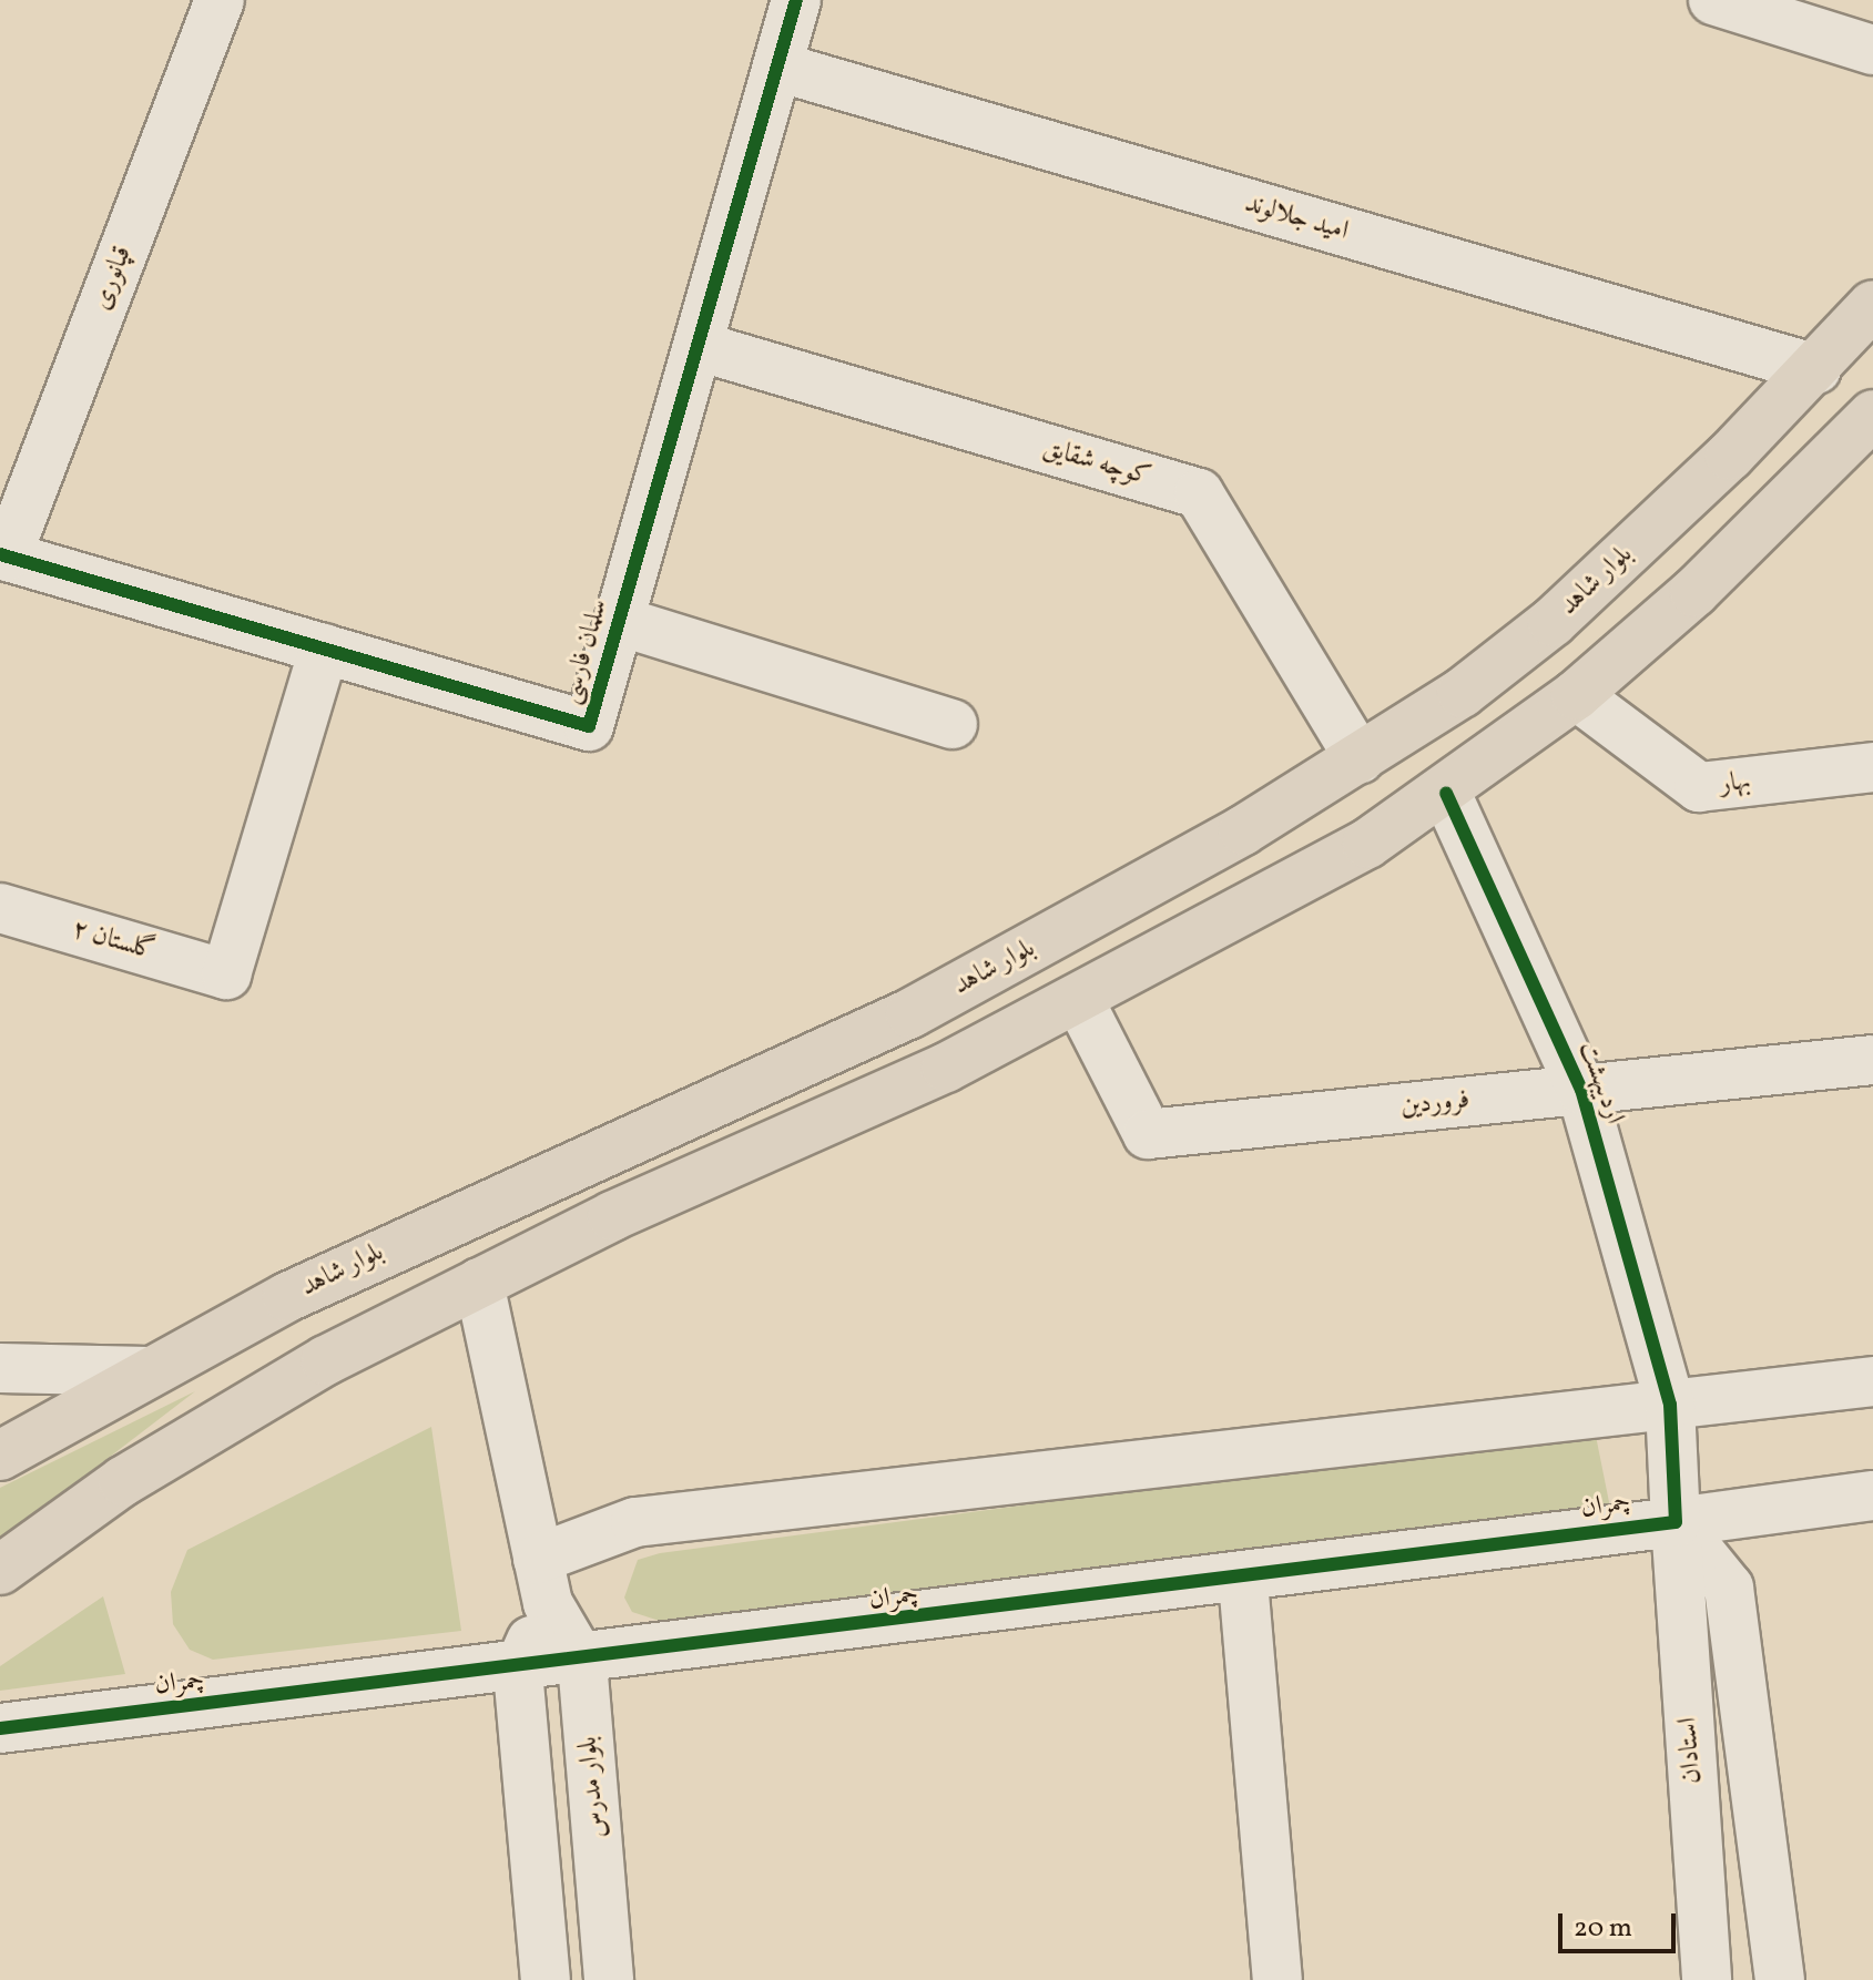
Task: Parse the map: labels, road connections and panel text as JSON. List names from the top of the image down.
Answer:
{
  "streets": {
    "main road": ["بلوار شاهد"],
    "street": [
      "امید جلالوند",
      "قپانوری",
      "کوچه شقایق",
      "سلمان فارسی",
      "بهار",
      "گلستان ۲",
      "اردیبهشت",
      "فروردین",
      "چمران",
      "استادان",
      "بلوار مدرس"
    ]
  },
  "crossings": [
    ["امید جلالوند", "بلوار شاهد"],
    ["امید جلالوند", "سلمان فارسی"],
    ["قپانوری", "سلمان فارسی"],
    ["کوچه شقایق", "بلوار شاهد"],
    ["کوچه شقایق", "سلمان فارسی"],
    ["سلمان فارسی", "گلستان ۲"],
    ["اردیبهشت", "فروردین"],
    ["چمران", "استادان"],
    ["چمران", "بلوار مدرس"]
  ],
  "scale_bar": "20 m"
}
